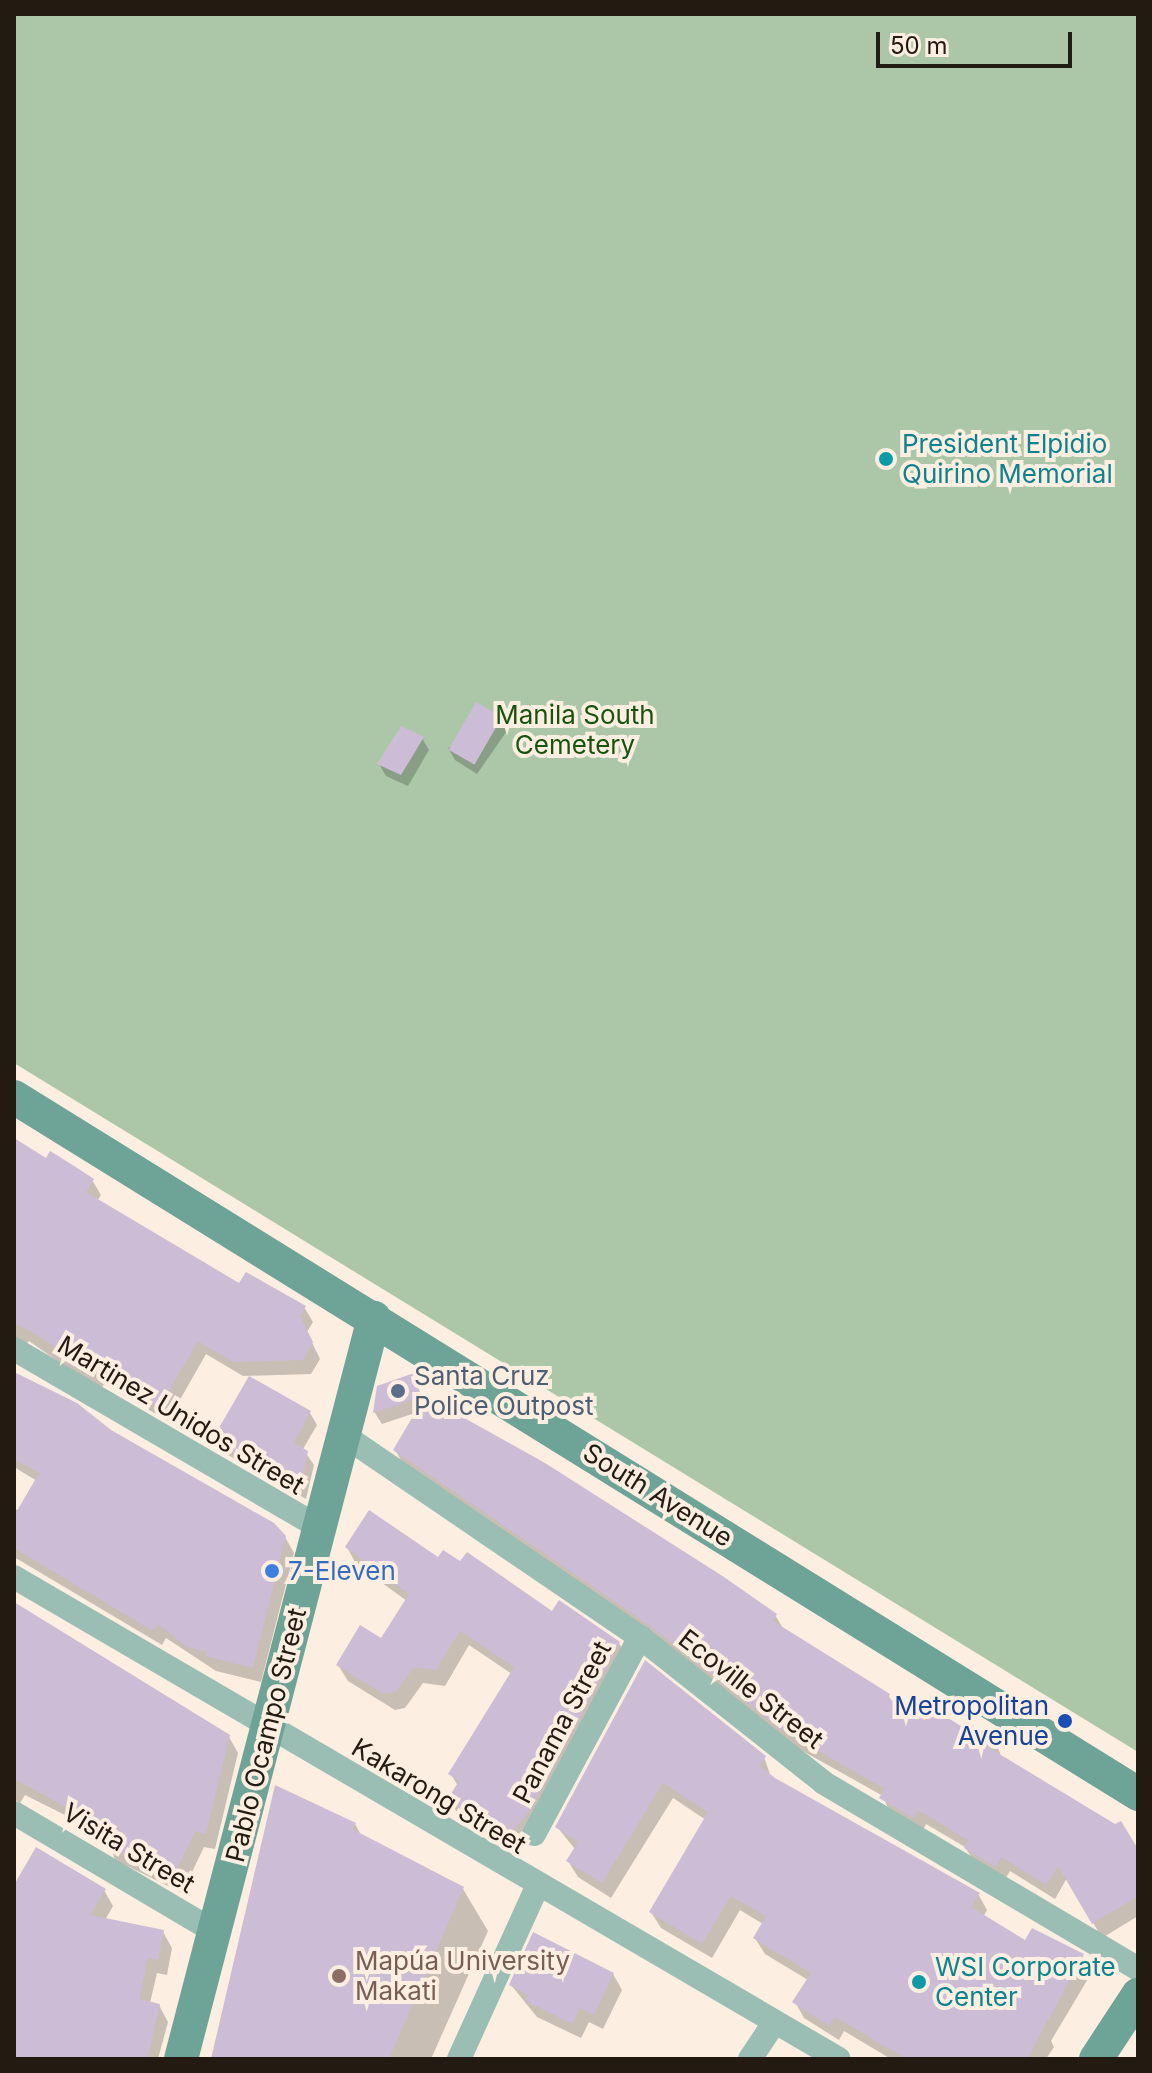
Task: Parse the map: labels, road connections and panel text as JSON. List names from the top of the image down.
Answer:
{
  "streets": {
    "main road": ["South Avenue", "Pablo Ocampo Street"],
    "street": [
      "Martinez Unidos Street",
      "Ecoville Street",
      "Panama Street",
      "Kakarong Street",
      "Visita Street"
    ]
  },
  "crossings": [
    ["Martinez Unidos Street", "Pablo Ocampo Street"],
    ["South Avenue", "Pablo Ocampo Street"],
    ["Ecoville Street", "Panama Street"],
    ["Ecoville Street", "Pablo Ocampo Street"],
    ["Pablo Ocampo Street", "Kakarong Street"],
    ["Pablo Ocampo Street", "Visita Street"]
  ],
  "parks": ["Manila South Cemetery"],
  "places": [
    "President Elpidio Quirino Memorial",
    "Santa Cruz Police Outpost",
    "7-Eleven",
    "Metropolitan Avenue",
    "Mapúa University Makati",
    "WSI Corporate Center"
  ],
  "scale_bar": "50 m"
}
